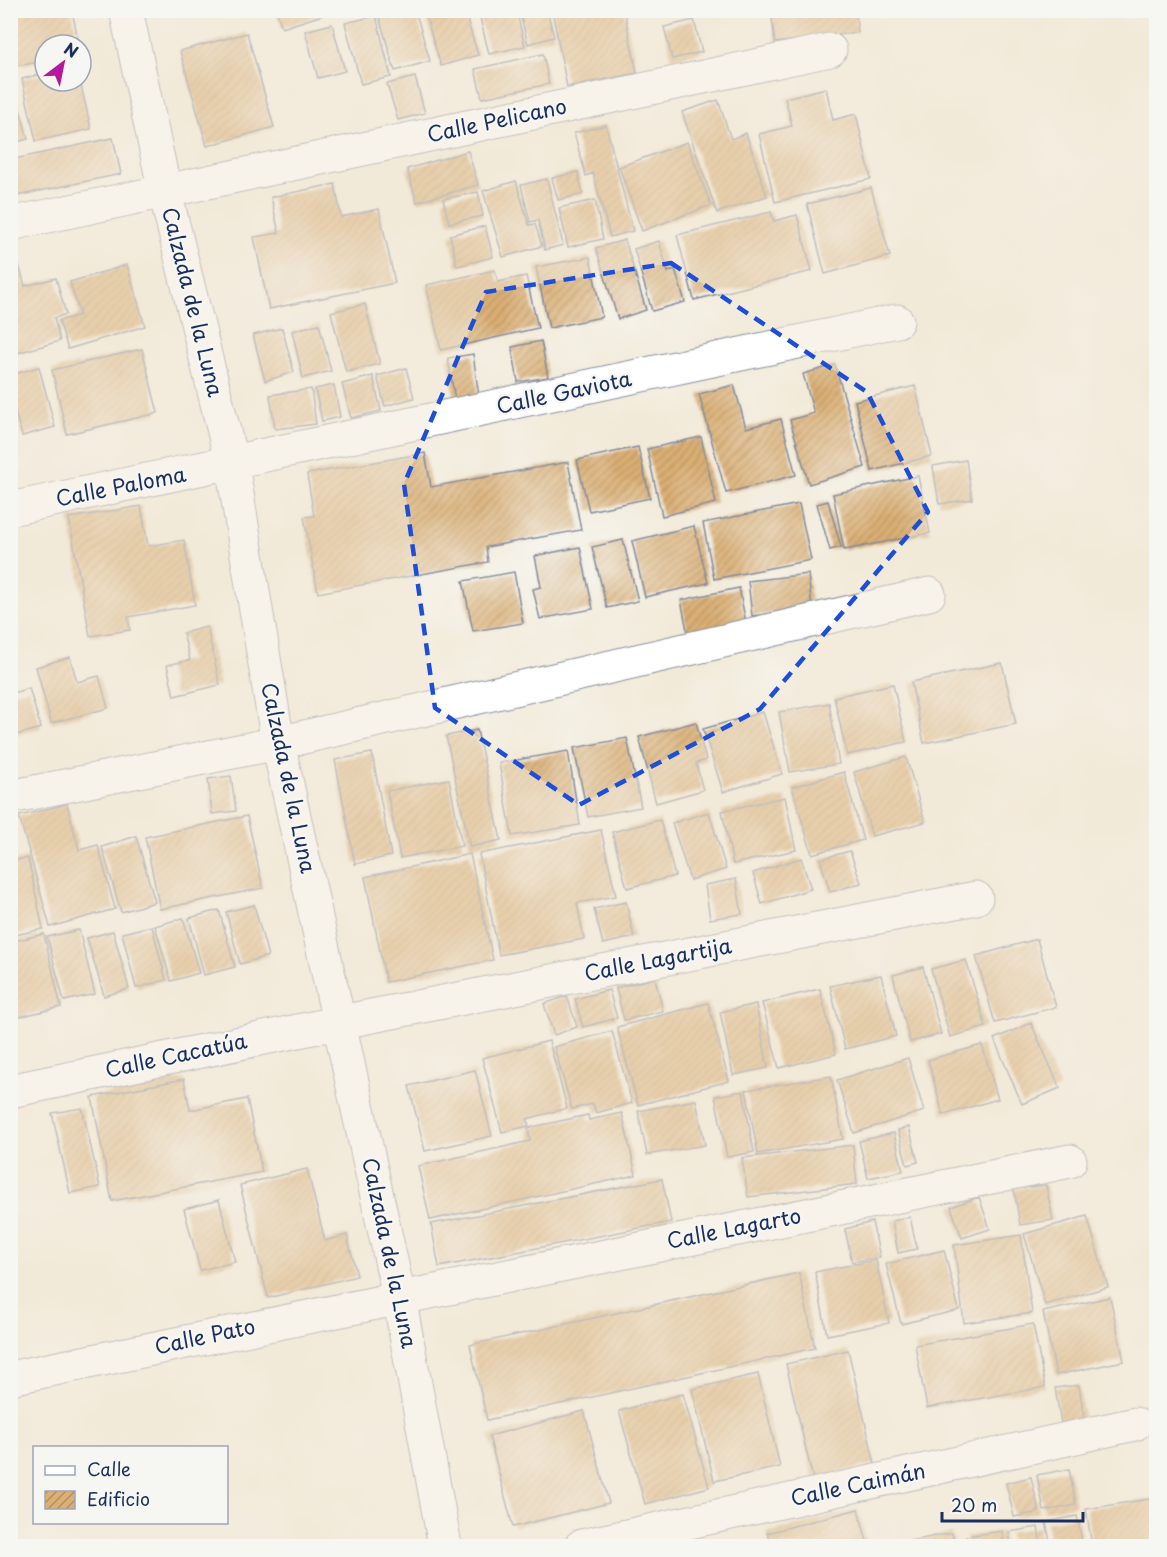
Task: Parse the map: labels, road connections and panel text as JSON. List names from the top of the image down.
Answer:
{
  "streets": {
    "street": [
      "Calle Pelicano",
      "Calzada de la Luna",
      "Calle Gaviota",
      "Calle Paloma",
      "Calle Lagartija",
      "Calle Cacatúa",
      "Calle Lagarto",
      "Calle Pato",
      "Calle Caimán"
    ]
  },
  "crossings": [
    ["Calle Pelicano", "Calzada de la Luna"],
    ["Calzada de la Luna", "Calle Gaviota"],
    ["Calzada de la Luna", "Calle Paloma"],
    ["Calzada de la Luna", "Calle Lagartija"],
    ["Calzada de la Luna", "Calle Cacatúa"],
    ["Calzada de la Luna", "Calle Lagarto"],
    ["Calzada de la Luna", "Calle Pato"],
    ["Calle Gaviota", "Calle Paloma"],
    ["Calle Lagartija", "Calle Cacatúa"],
    ["Calle Lagarto", "Calle Pato"]
  ],
  "legend": ["Calle", "Edificio"],
  "scale_bar": "20 m",
  "north": "top right"
}
